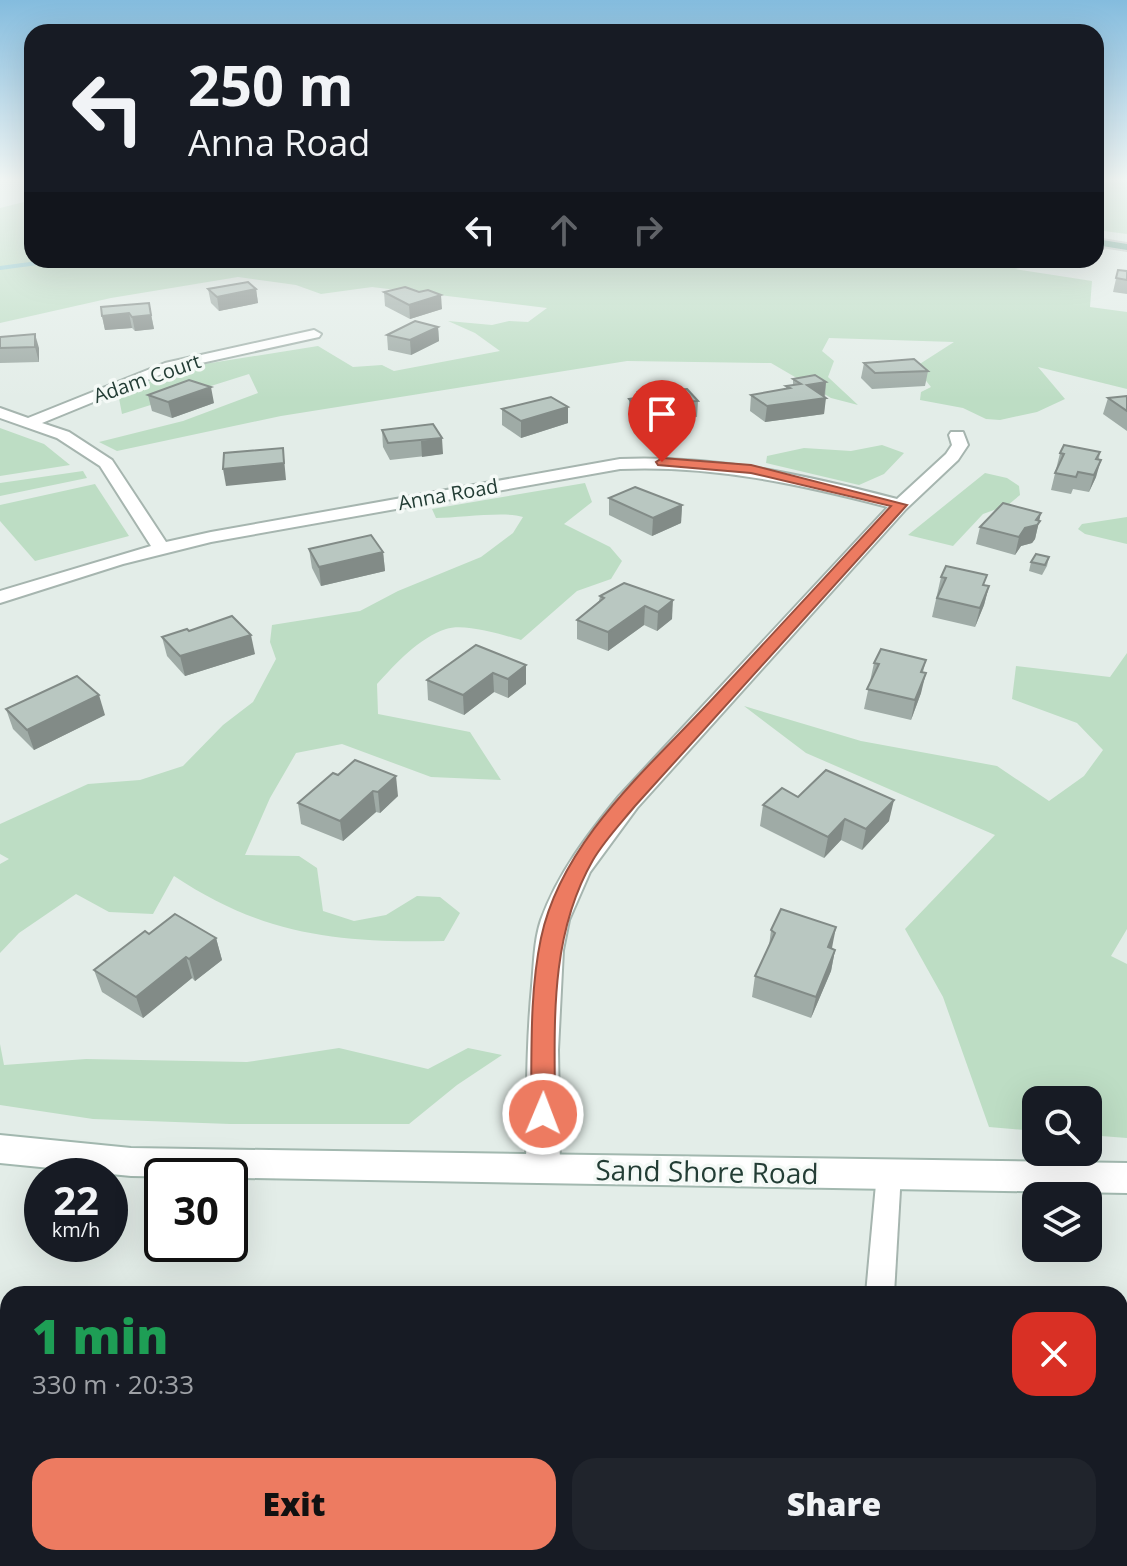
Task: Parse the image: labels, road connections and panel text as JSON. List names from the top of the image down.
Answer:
{
  "streets": {
    "street": ["Adam Court", "Anna Road", "Sand Shore Road"]
  },
  "page": {
    "turn": ["250 m", "Anna Road"],
    "speed": "22 km/h",
    "limit": "30",
    "heading": ["1 min", "330 m · 20:33"],
    "buttons": ["Exit", "Share"]
  }
}
